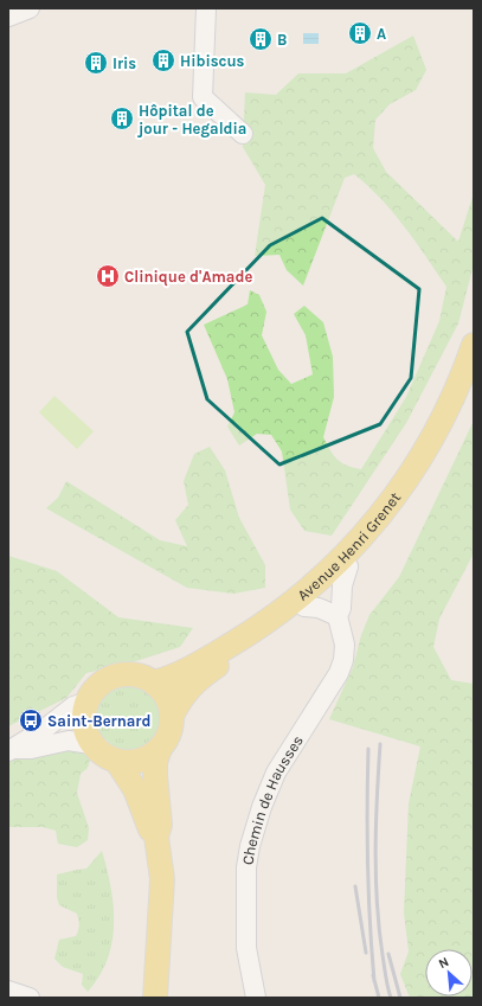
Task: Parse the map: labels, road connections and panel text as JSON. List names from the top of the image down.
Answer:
{
  "streets": {
    "main road": ["Avenue Henri Grenet"],
    "street": ["Chemin de Hausses"]
  },
  "crossings": [
    ["Avenue Henri Grenet", "Chemin de Hausses"]
  ],
  "places": {
    "building": [
      "A",
      "B",
      "Hibiscus",
      "Iris",
      "Hôpital de jour - Hegaldia"
    ],
    "hospital": ["Clinique d'Amade"],
    "bus stop": ["Saint-Bernard"]
  },
  "north": "top left"
}
